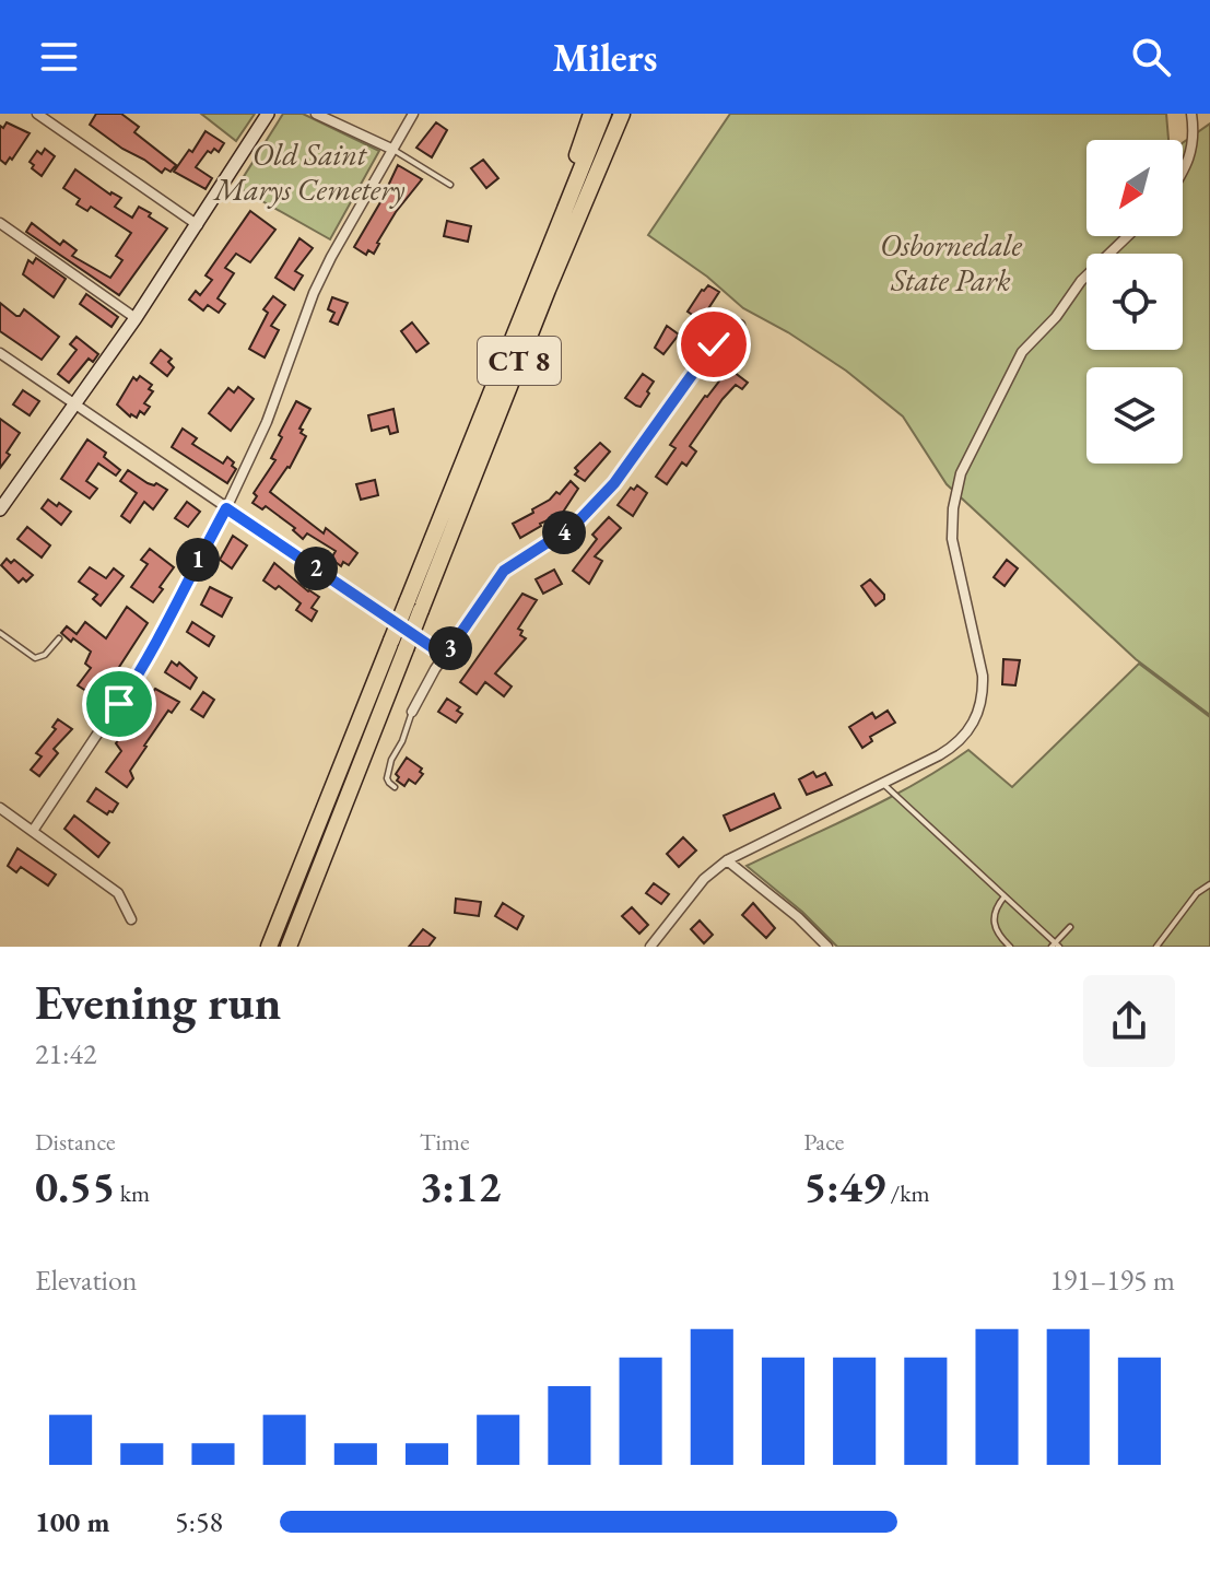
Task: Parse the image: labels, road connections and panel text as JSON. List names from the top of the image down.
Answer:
{
  "streets": {
    "highway": ["CT 8"]
  },
  "parks": ["Old Saint Marys Cemetery", "Osbornedale State Park"],
  "north": "bottom left",
  "page": {
    "header": "Milers",
    "pins": [
      "4",
      "1",
      "2",
      "3"
    ],
    "heading": ["Evening run", "21:42"],
    "stats": [
      ["Distance", "0.55 km"],
      ["Time", "3:12"],
      ["Pace", "5:49 /km"]
    ],
    "chart": ["Elevation", "191–195 m"],
    "list": [
      {
        "name": "100 m",
        "note": "5:58"
      }
    ]
  }
}
